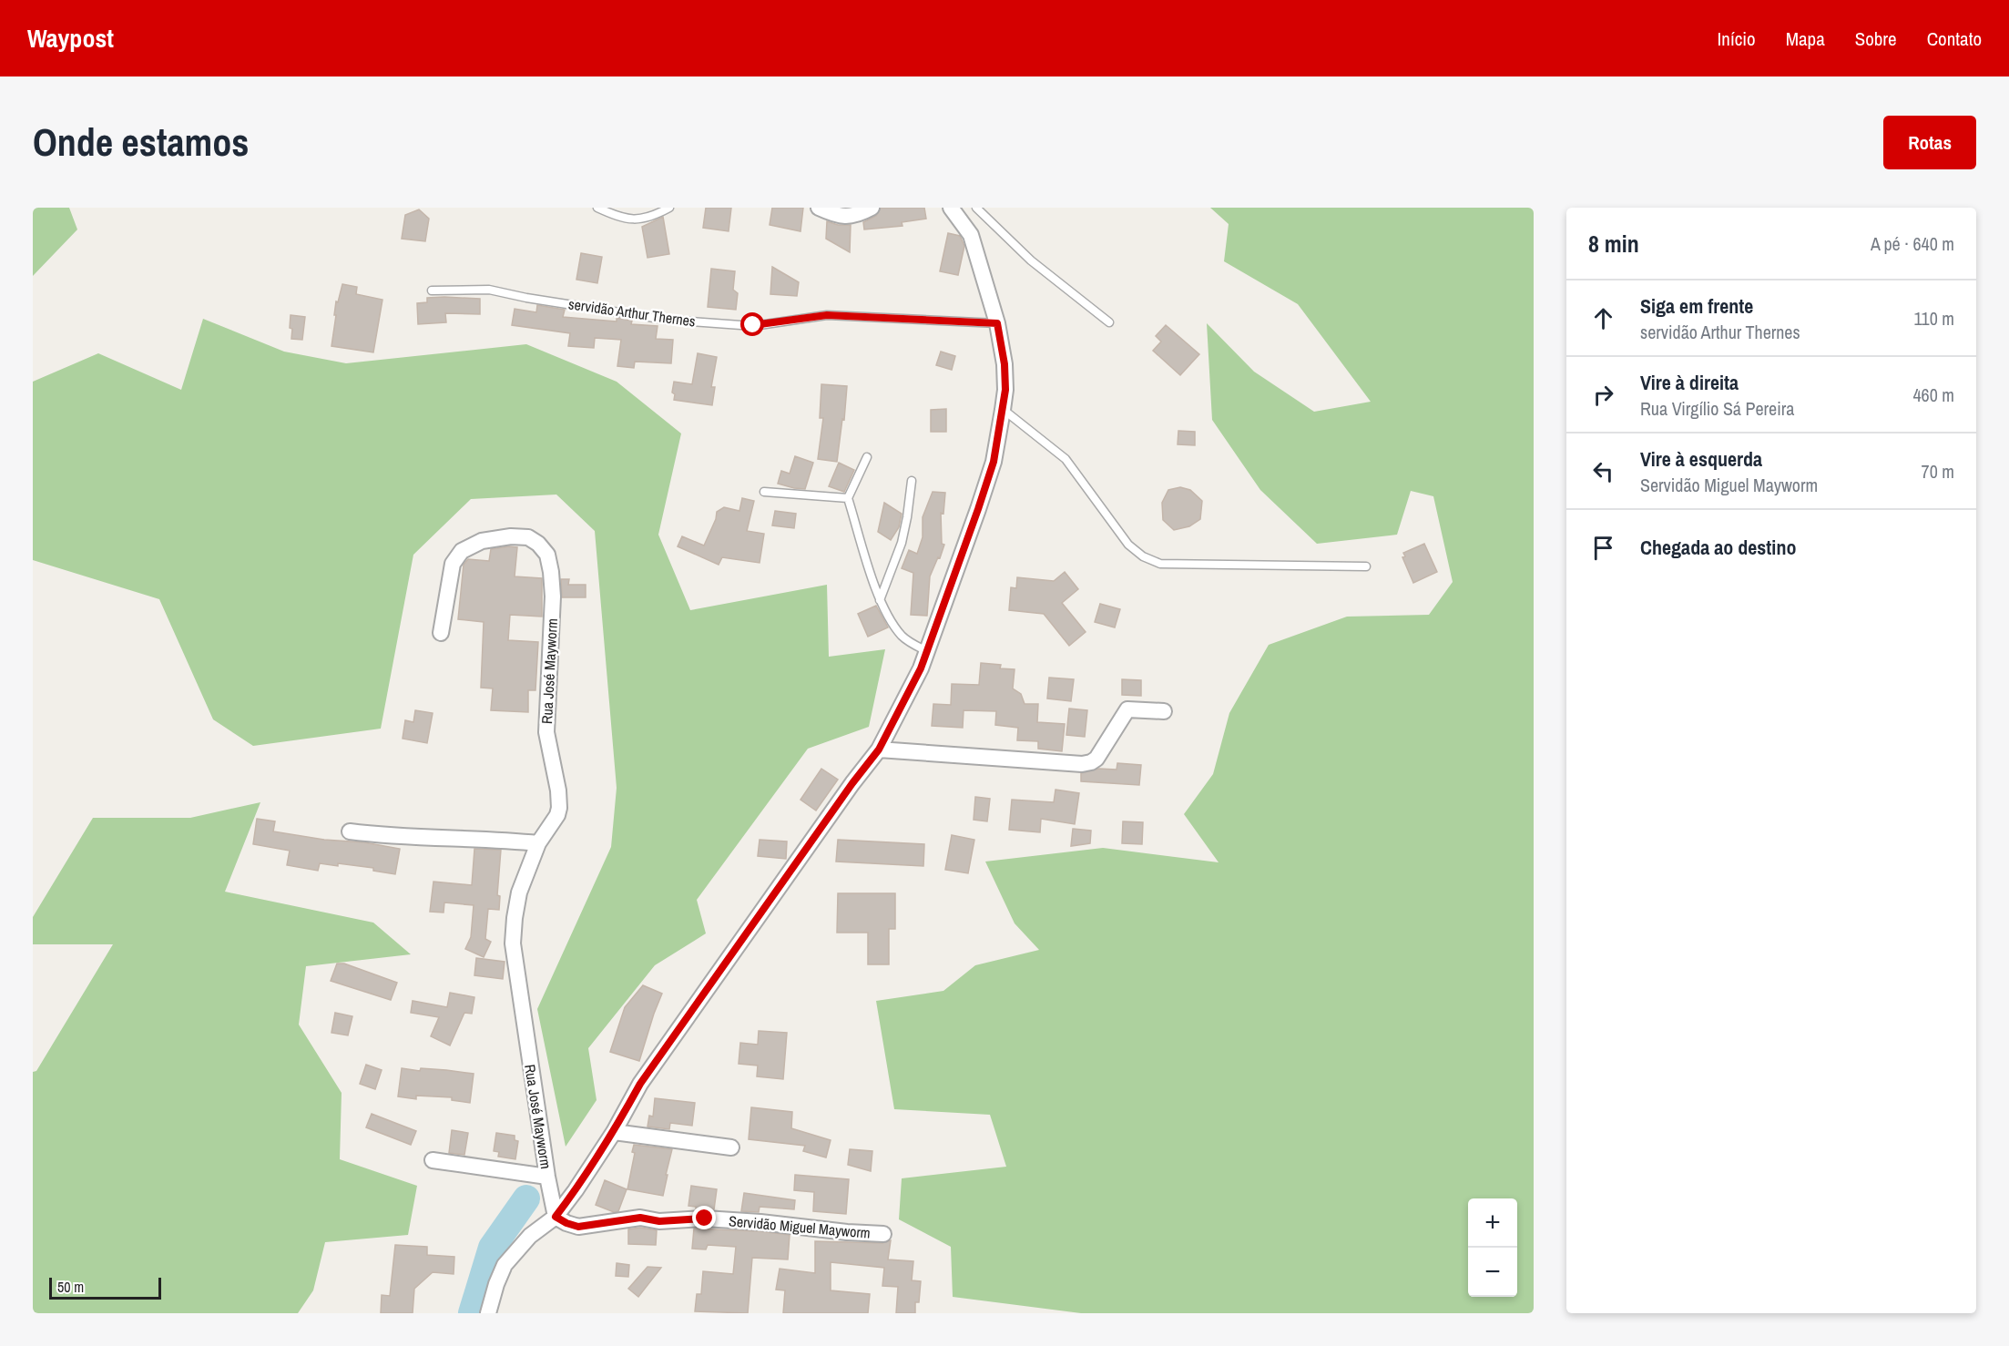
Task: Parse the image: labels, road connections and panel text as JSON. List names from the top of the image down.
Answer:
{
  "streets": {
    "street": ["Rua José Mayworm", "Servidão Miguel Mayworm"],
    "lane": ["servidão Arthur Thernes"]
  },
  "crossings": [
    ["Rua José Mayworm", "Servidão Miguel Mayworm"]
  ],
  "scale_bar": "50 m",
  "page": {
    "header": "Waypost",
    "nav": [
      "Início",
      "Mapa",
      "Sobre",
      "Contato"
    ],
    "buttons": "Rotas",
    "title": "Onde estamos",
    "heading": ["8 min", "A pé · 640 m"],
    "list": [
      ["Siga em frente", "servidão Arthur Thernes", "110 m"],
      ["Vire à direita", "Rua Virgílio Sá Pereira", "460 m"],
      ["Vire à esquerda", "Servidão Miguel Mayworm", "70 m"],
      "Chegada ao destino"
    ],
    "map_buttons": ["+", "−"],
    "scale": "50 m"
  }
}
